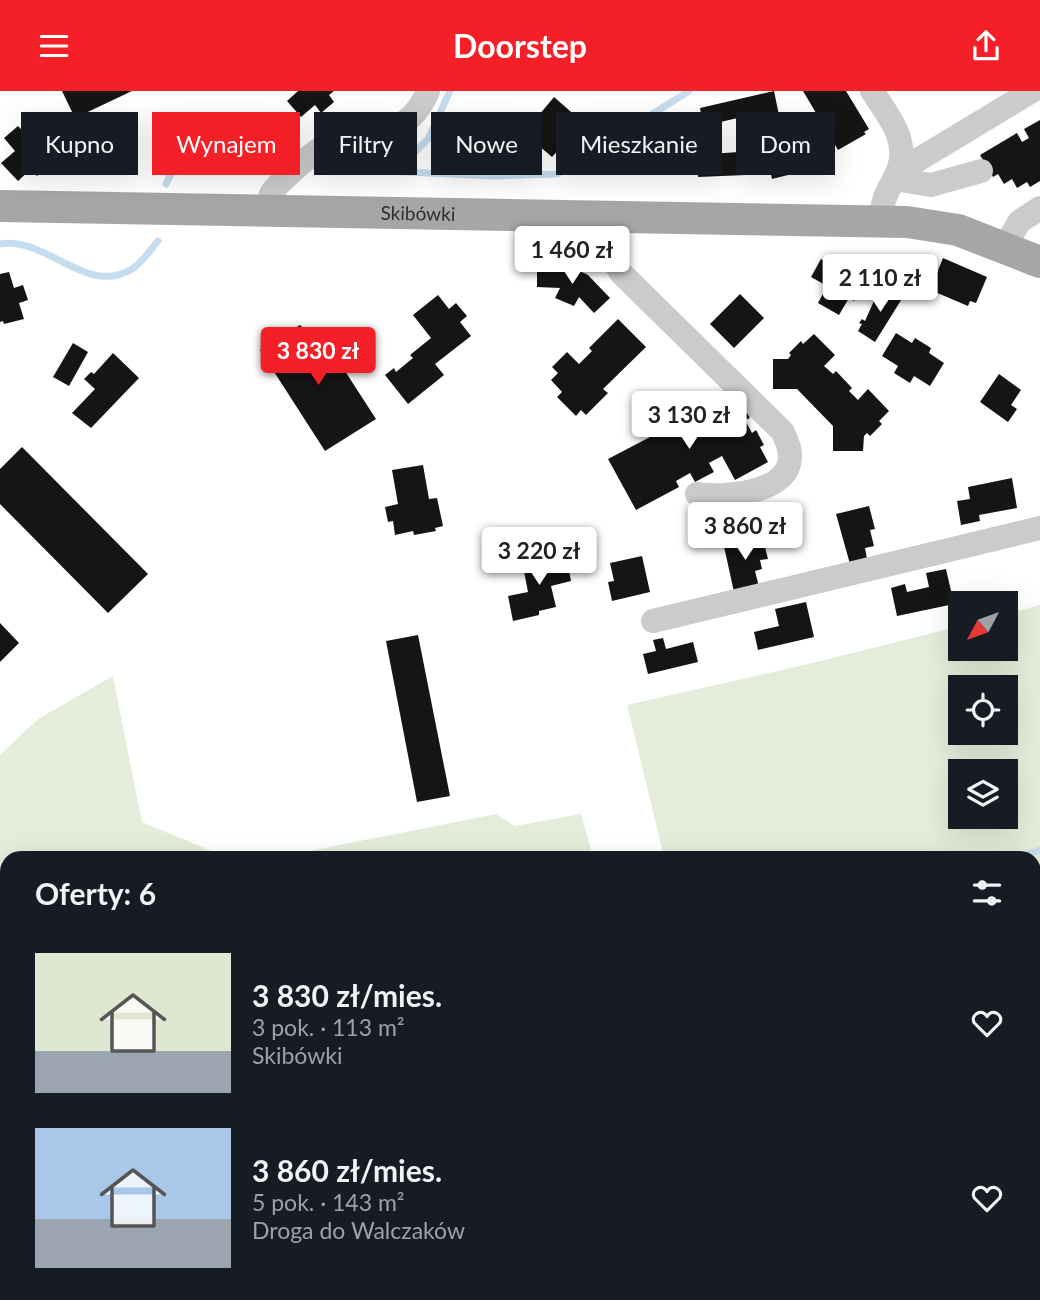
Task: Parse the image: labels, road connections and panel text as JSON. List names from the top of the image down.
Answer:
{
  "streets": {
    "main road": ["Skibówki"]
  },
  "north": "bottom left",
  "page": {
    "header": "Doorstep",
    "chip": [
      "Kupno",
      "Wynajem",
      "Filtry",
      "Nowe",
      "Mieszkanie",
      "Dom"
    ],
    "price": [
      "1 460 zł",
      "2 110 zł",
      "3 830 zł",
      "3 130 zł",
      "3 860 zł",
      "3 220 zł"
    ],
    "heading": "Oferty: 6",
    "list": [
      {
        "name": "3 830 zł/mies.",
        "note": "3 pok. · 113 m² · Skibówki"
      },
      {
        "name": "3 860 zł/mies.",
        "note": "5 pok. · 143 m² · Droga do Walczaków"
      }
    ]
  }
}
